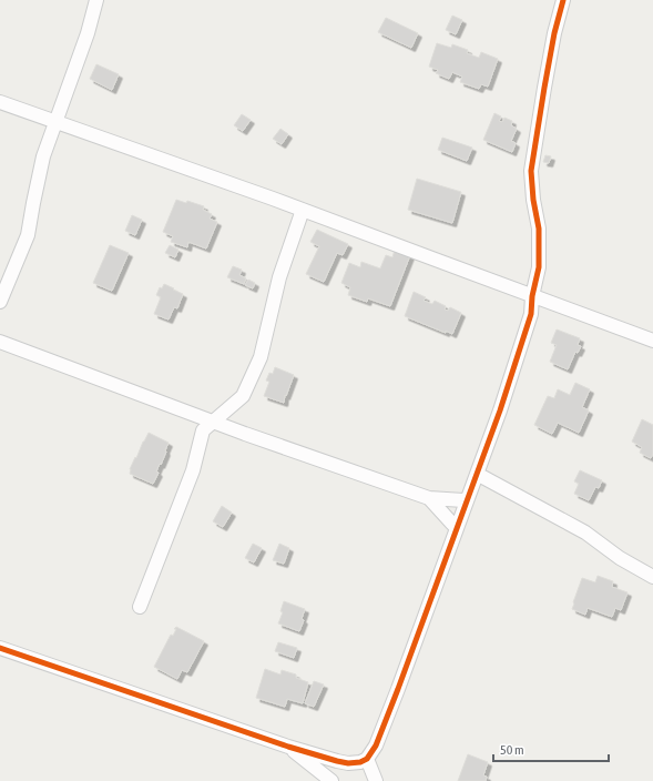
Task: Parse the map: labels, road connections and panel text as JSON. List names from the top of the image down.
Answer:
{
  "scale_bar": "50 m"
}
